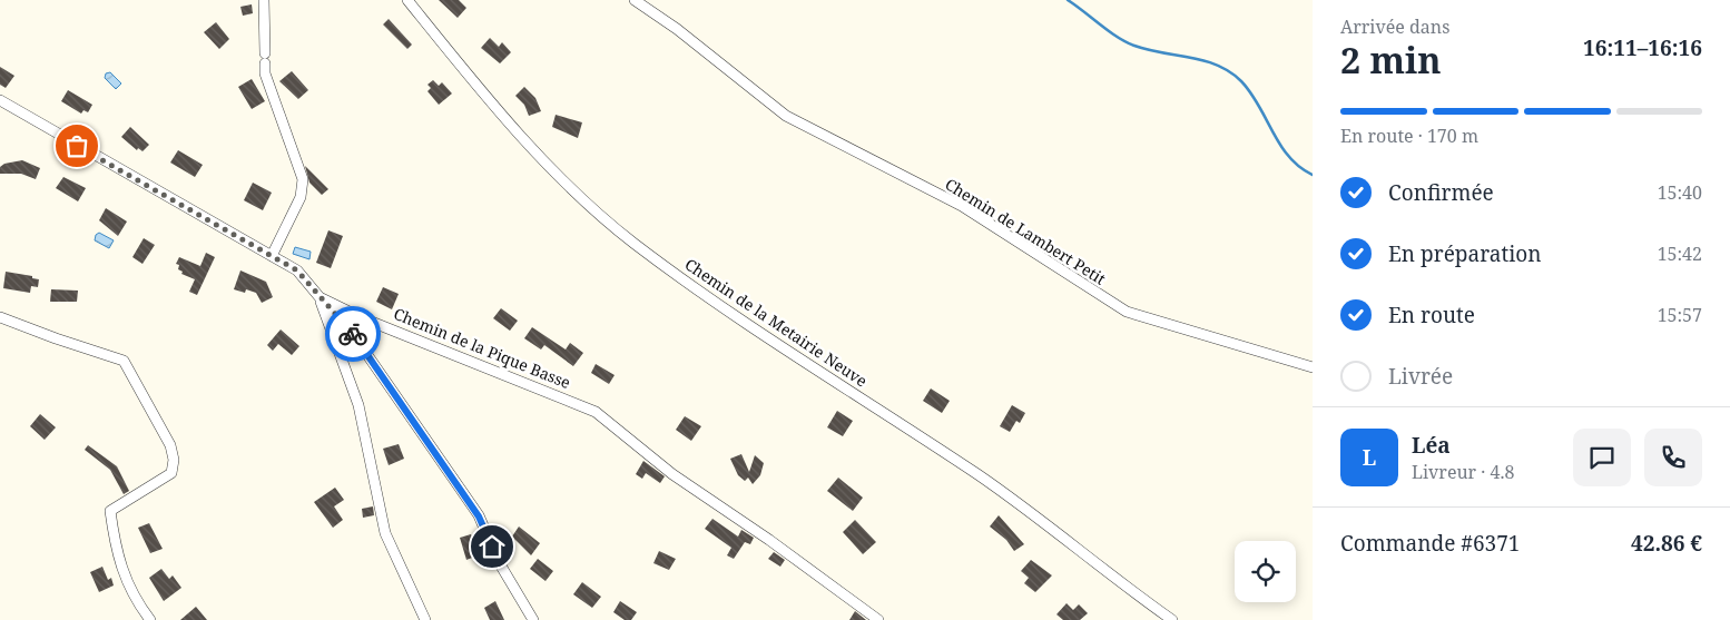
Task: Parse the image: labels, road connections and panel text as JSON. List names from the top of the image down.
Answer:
{
  "streets": {
    "street": ["Chemin de Lambert Petit", "Chemin de la Metairie Neuve", "Chemin de la Pique Basse"]
  },
  "page": {
    "heading": ["2 min", "Arrivée dans", "16:11–16:16"],
    "panel": [
      "Léa",
      "Livreur · 4.8",
      "Commande #6371",
      "42.86 €"
    ],
    "bar": "En route · 170 m",
    "list": [
      ["Confirmée", "15:40"],
      ["En préparation", "15:42"],
      ["En route", "15:57"],
      "Livrée"
    ],
    "round": "L"
  }
}
